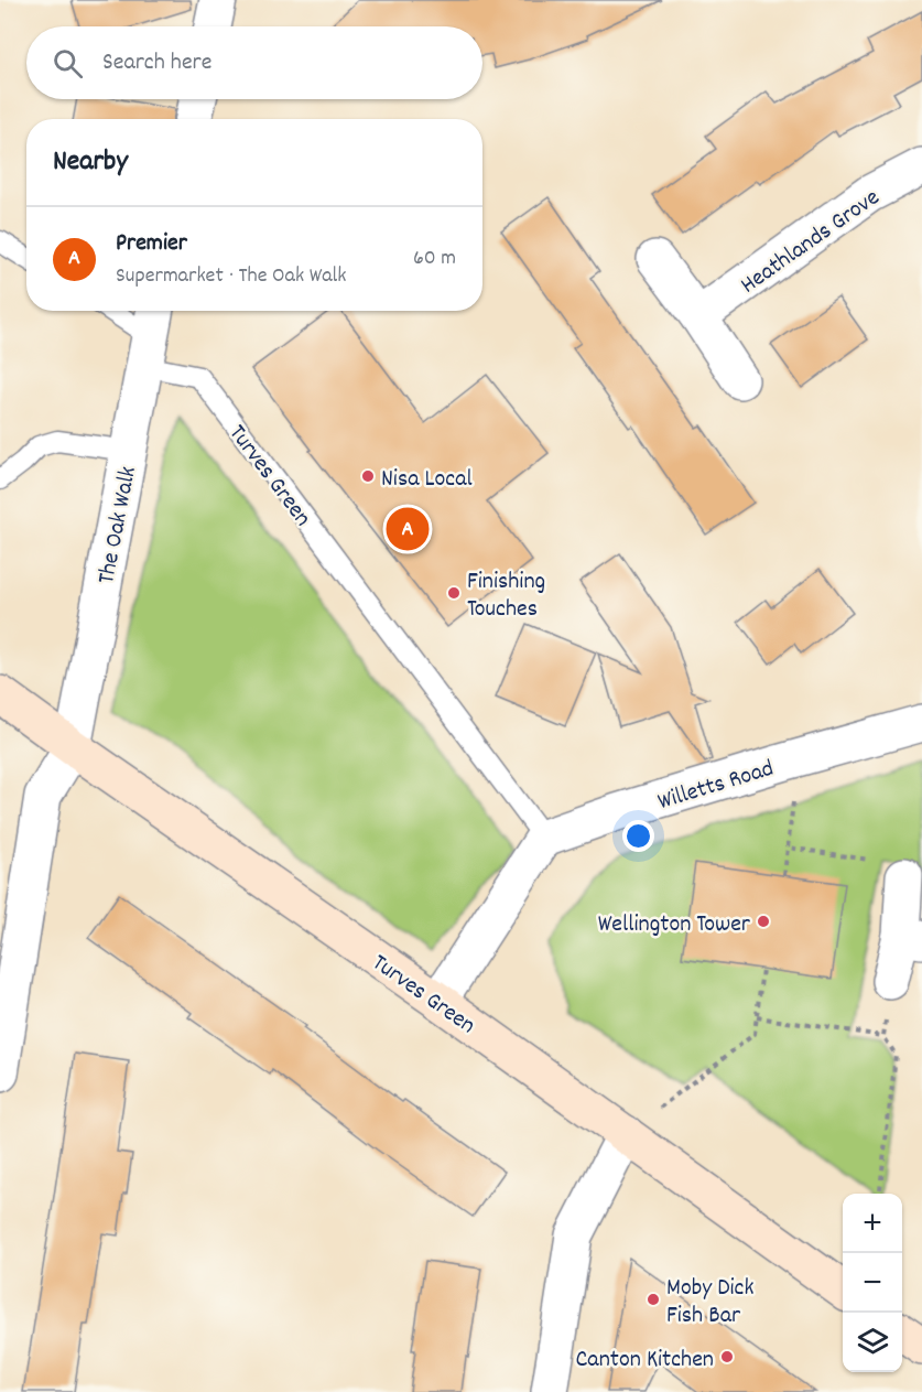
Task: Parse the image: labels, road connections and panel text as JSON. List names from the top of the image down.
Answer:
{
  "streets": {
    "street": [
      "Heathlands Grove",
      "Turves Green",
      "The Oak Walk",
      "Willetts Road"
    ]
  },
  "crossings": [
    ["Turves Green", "The Oak Walk"],
    ["Turves Green", "Willetts Road"]
  ],
  "places": [
    "Nisa Local",
    "Finishing Touches",
    "Wellington Tower",
    "Moby Dick Fish Bar",
    "Canton Kitchen"
  ],
  "page": {
    "search": "Search here",
    "heading": "Nearby",
    "list": [
      {
        "mark": "A",
        "name": "Premier",
        "note": "Supermarket · The Oak Walk",
        "value": "60 m"
      }
    ],
    "pins": "A",
    "map_buttons": ["+", "−"]
  }
}
